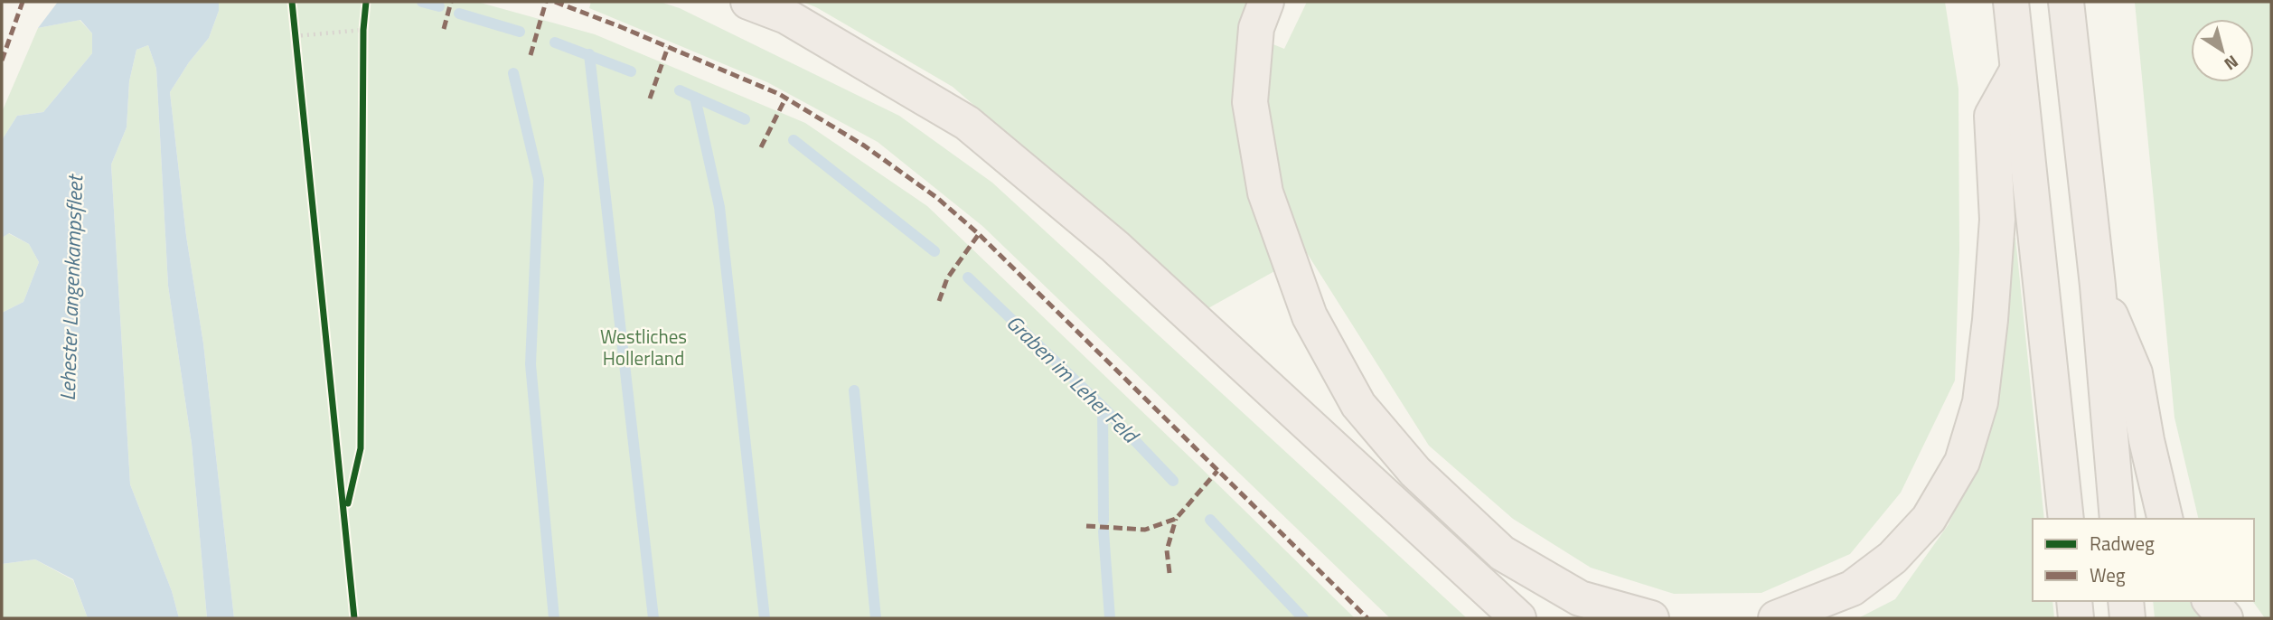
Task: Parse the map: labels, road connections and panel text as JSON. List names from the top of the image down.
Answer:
{
  "water": ["Lehester Langenkampsfleet", "Graben im Leher Feld"],
  "parks": ["Westliches Hollerland"],
  "legend": ["Radweg", "Weg"],
  "north": "bottom right"
}
